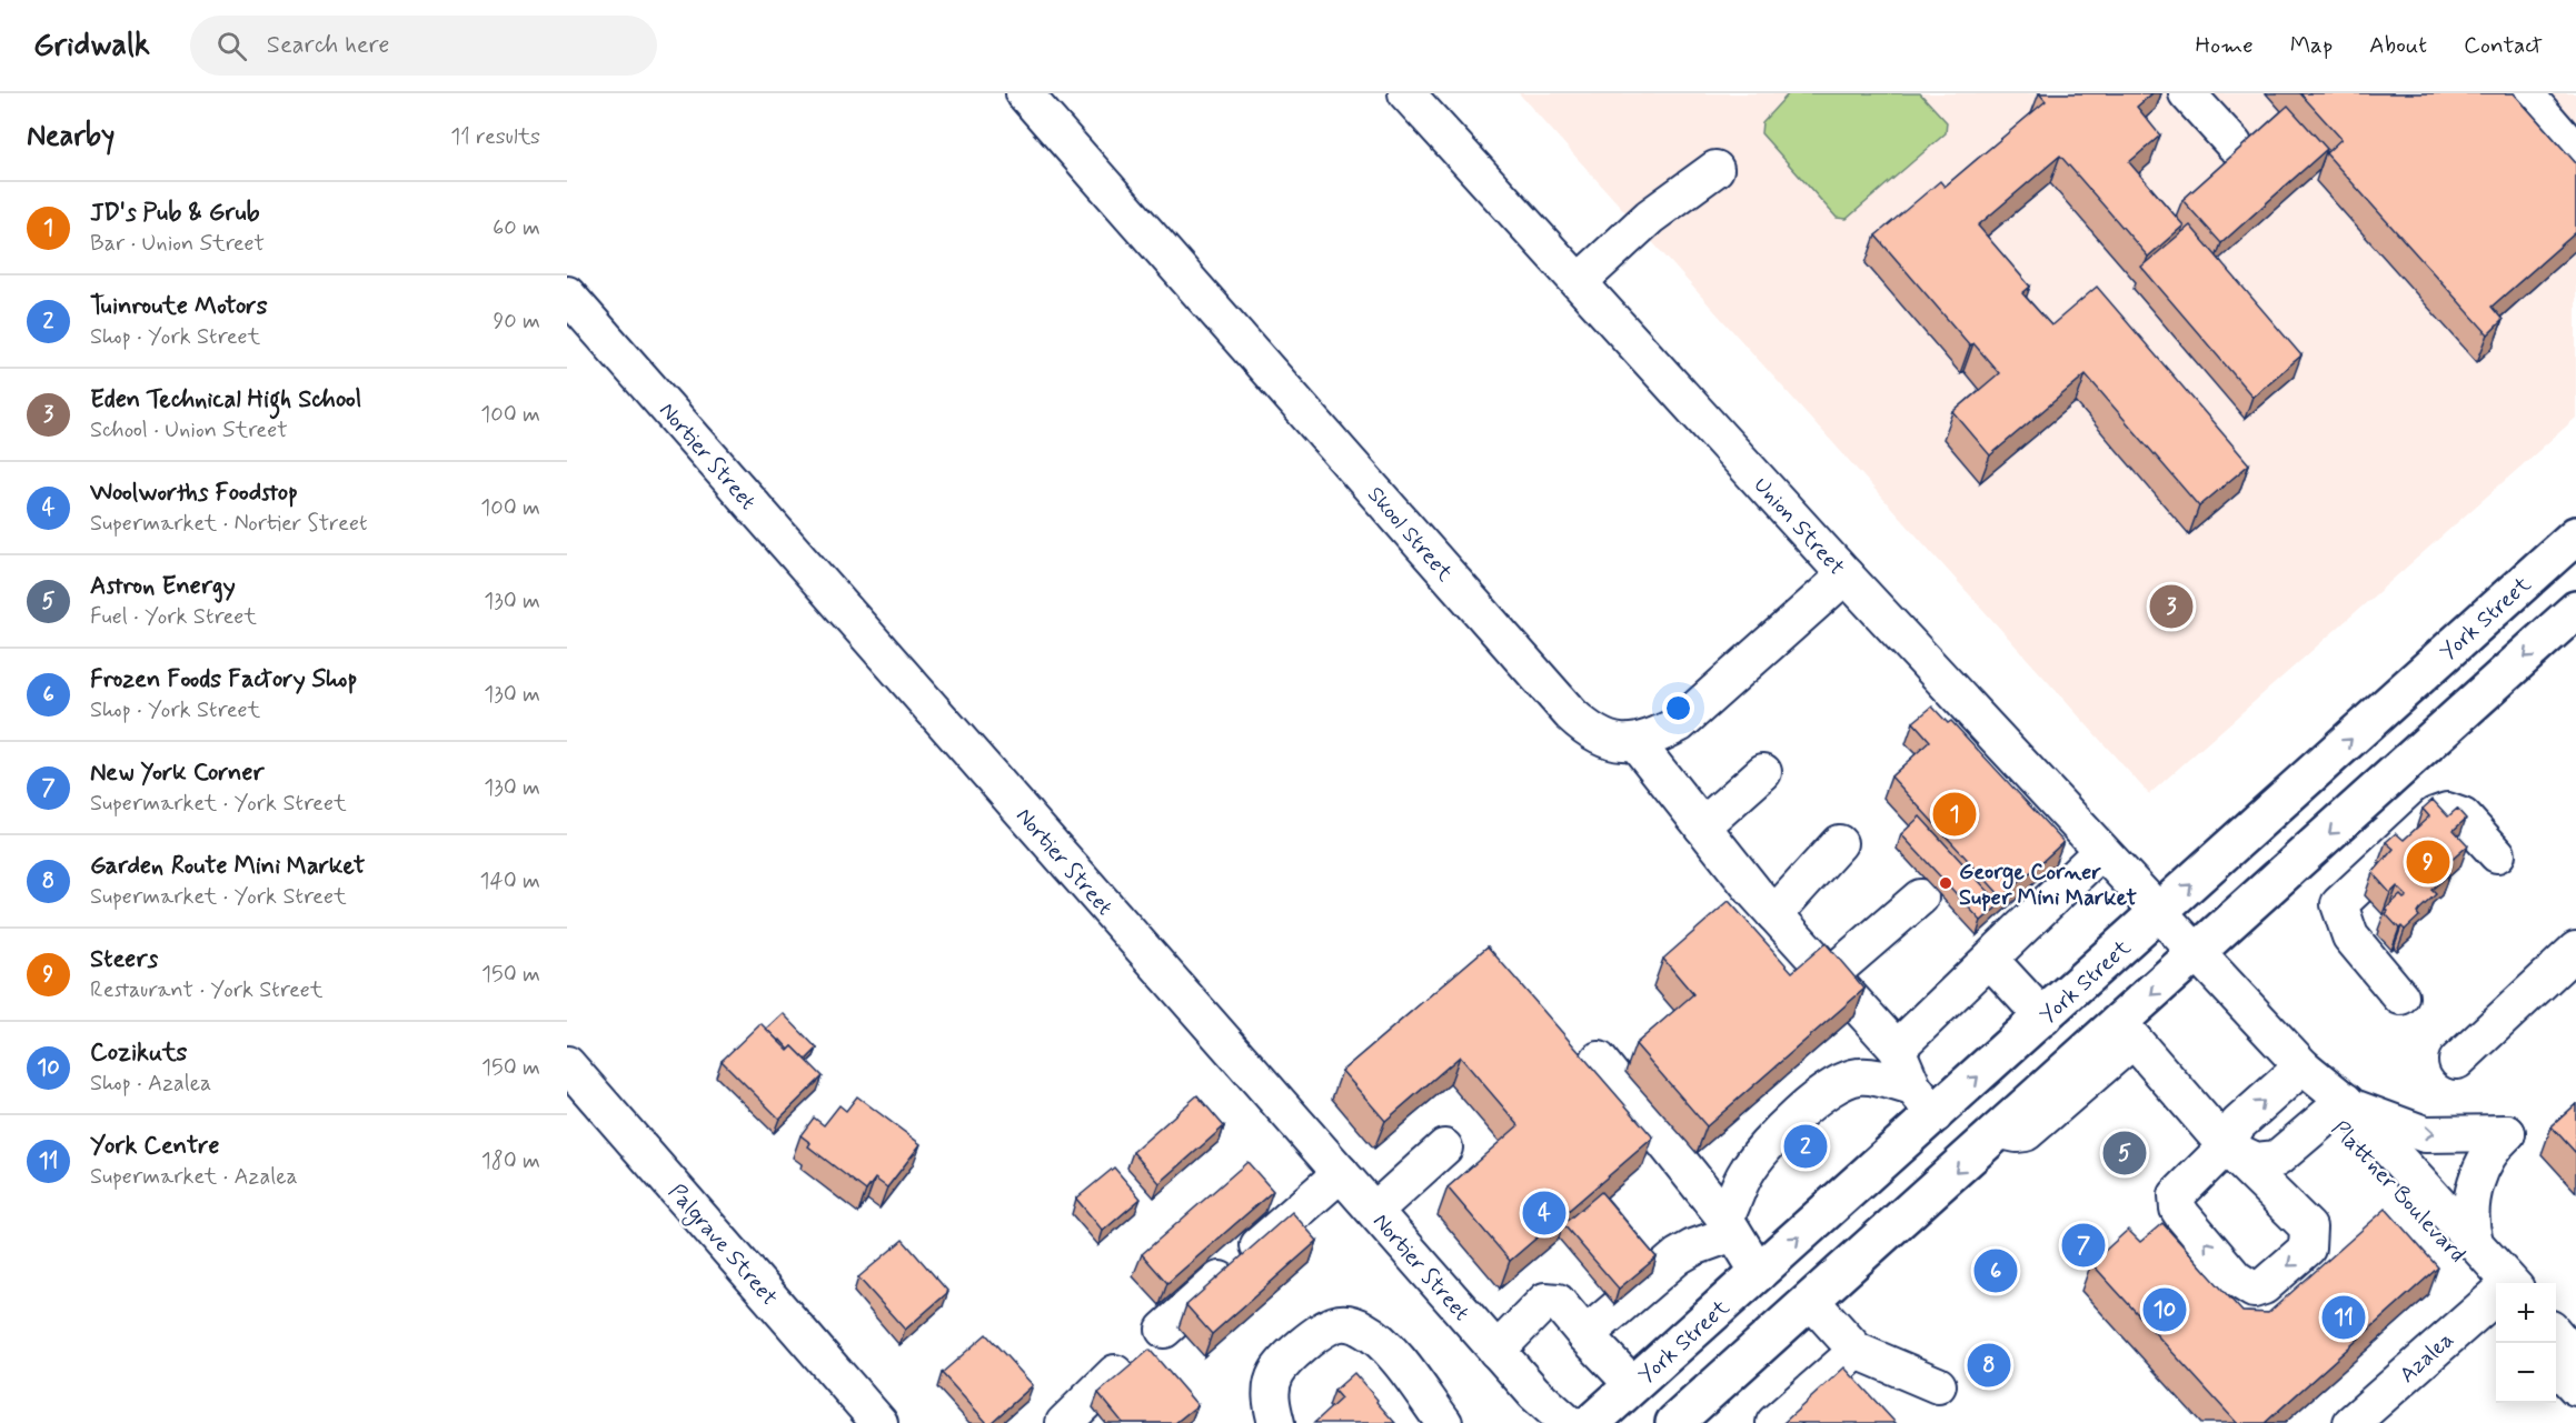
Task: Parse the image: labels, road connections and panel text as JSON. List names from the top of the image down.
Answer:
{
  "streets": {
    "main road": ["York Street"],
    "street": [
      "Nortier Street",
      "Union Street",
      "Skool Street",
      "Plattner Boulevard",
      "Palgrave Street",
      "Azalea"
    ]
  },
  "crossings": [
    ["Union Street", "Skool Street"],
    ["Union Street", "York Street"],
    ["Union Street", "Plattner Boulevard"]
  ],
  "places": ["George Corner Super Mini Market"],
  "page": {
    "header": "Gridwalk",
    "search": "Search here",
    "nav": [
      "Home",
      "Map",
      "About",
      "Contact"
    ],
    "heading": ["Nearby", "11 results"],
    "list": [
      {
        "mark": "1",
        "name": "JD's Pub & Grub",
        "note": "Bar · Union Street",
        "value": "60 m"
      },
      {
        "mark": "2",
        "name": "Tuinroute Motors",
        "note": "Shop · York Street",
        "value": "90 m"
      },
      {
        "mark": "3",
        "name": "Eden Technical High School",
        "note": "School · Union Street",
        "value": "100 m"
      },
      {
        "mark": "4",
        "name": "Woolworths Foodstop",
        "note": "Supermarket · Nortier Street",
        "value": "100 m"
      },
      {
        "mark": "5",
        "name": "Astron Energy",
        "note": "Fuel · York Street",
        "value": "130 m"
      },
      {
        "mark": "6",
        "name": "Frozen Foods Factory Shop",
        "note": "Shop · York Street",
        "value": "130 m"
      },
      {
        "mark": "7",
        "name": "New York Corner",
        "note": "Supermarket · York Street",
        "value": "130 m"
      },
      {
        "mark": "8",
        "name": "Garden Route Mini Market",
        "note": "Supermarket · York Street",
        "value": "140 m"
      },
      {
        "mark": "9",
        "name": "Steers",
        "note": "Restaurant · York Street",
        "value": "150 m"
      },
      {
        "mark": "10",
        "name": "Cozikuts",
        "note": "Shop · Azalea",
        "value": "150 m"
      },
      {
        "mark": "11",
        "name": "York Centre",
        "note": "Supermarket · Azalea",
        "value": "180 m"
      }
    ],
    "pins": [
      "3",
      "1",
      "9",
      "2",
      "5",
      "4",
      "7",
      "6",
      "10",
      "11",
      "8"
    ],
    "map_buttons": ["+", "−"]
  }
}
